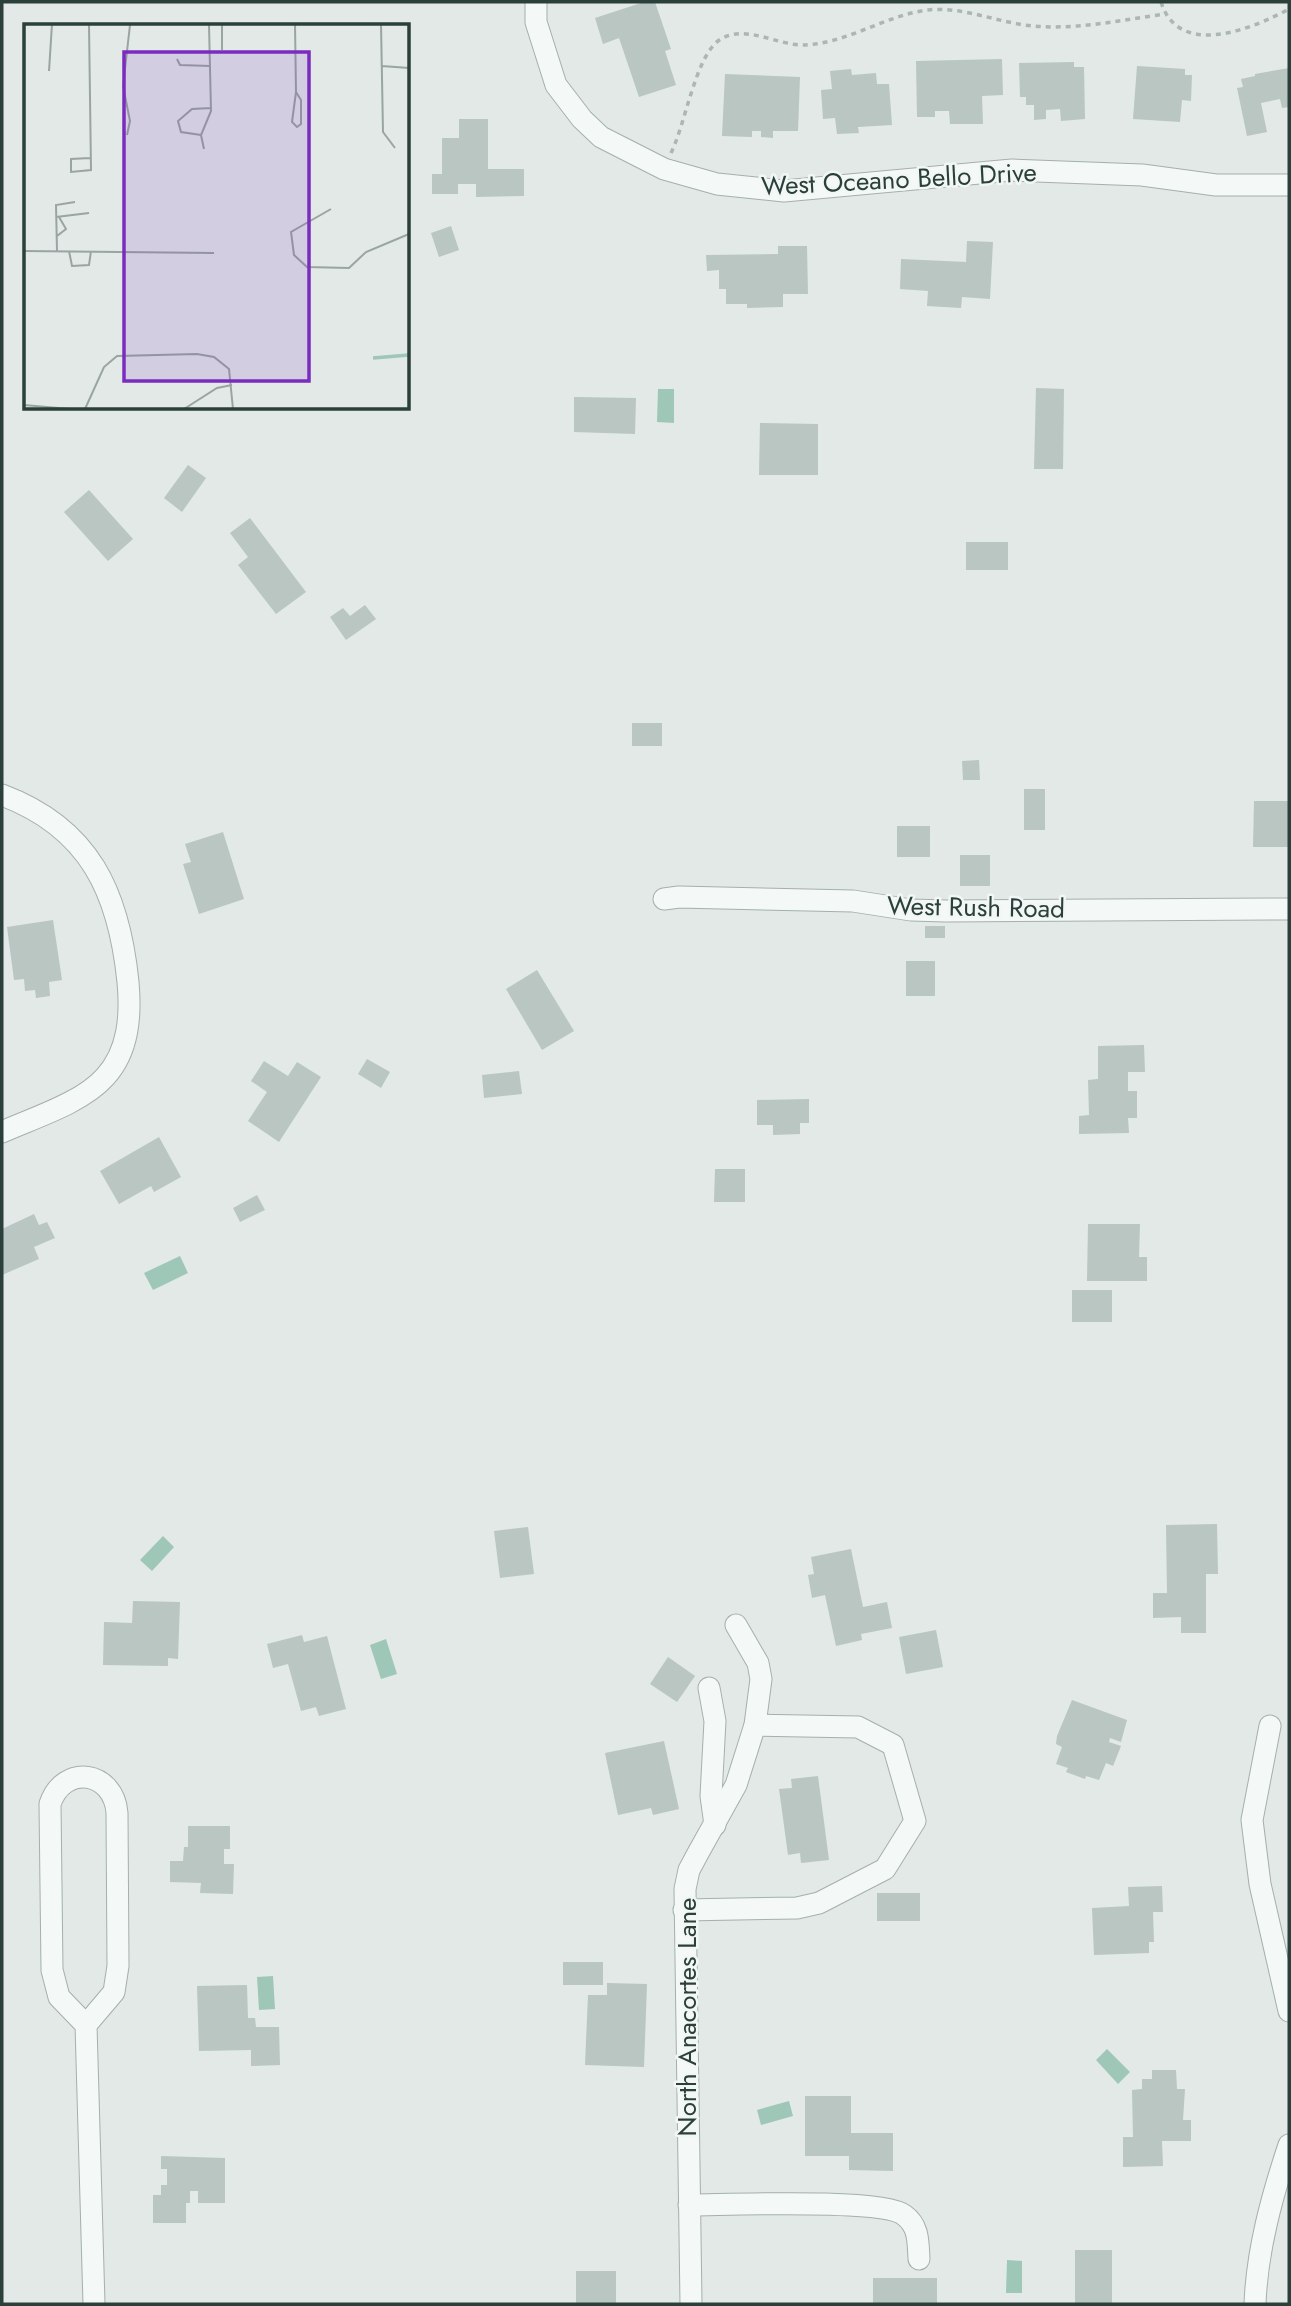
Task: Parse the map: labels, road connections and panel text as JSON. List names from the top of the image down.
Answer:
{
  "streets": {
    "street": ["West Oceano Bello Drive", "West Rush Road", "North Anacortes Lane"]
  }
}
